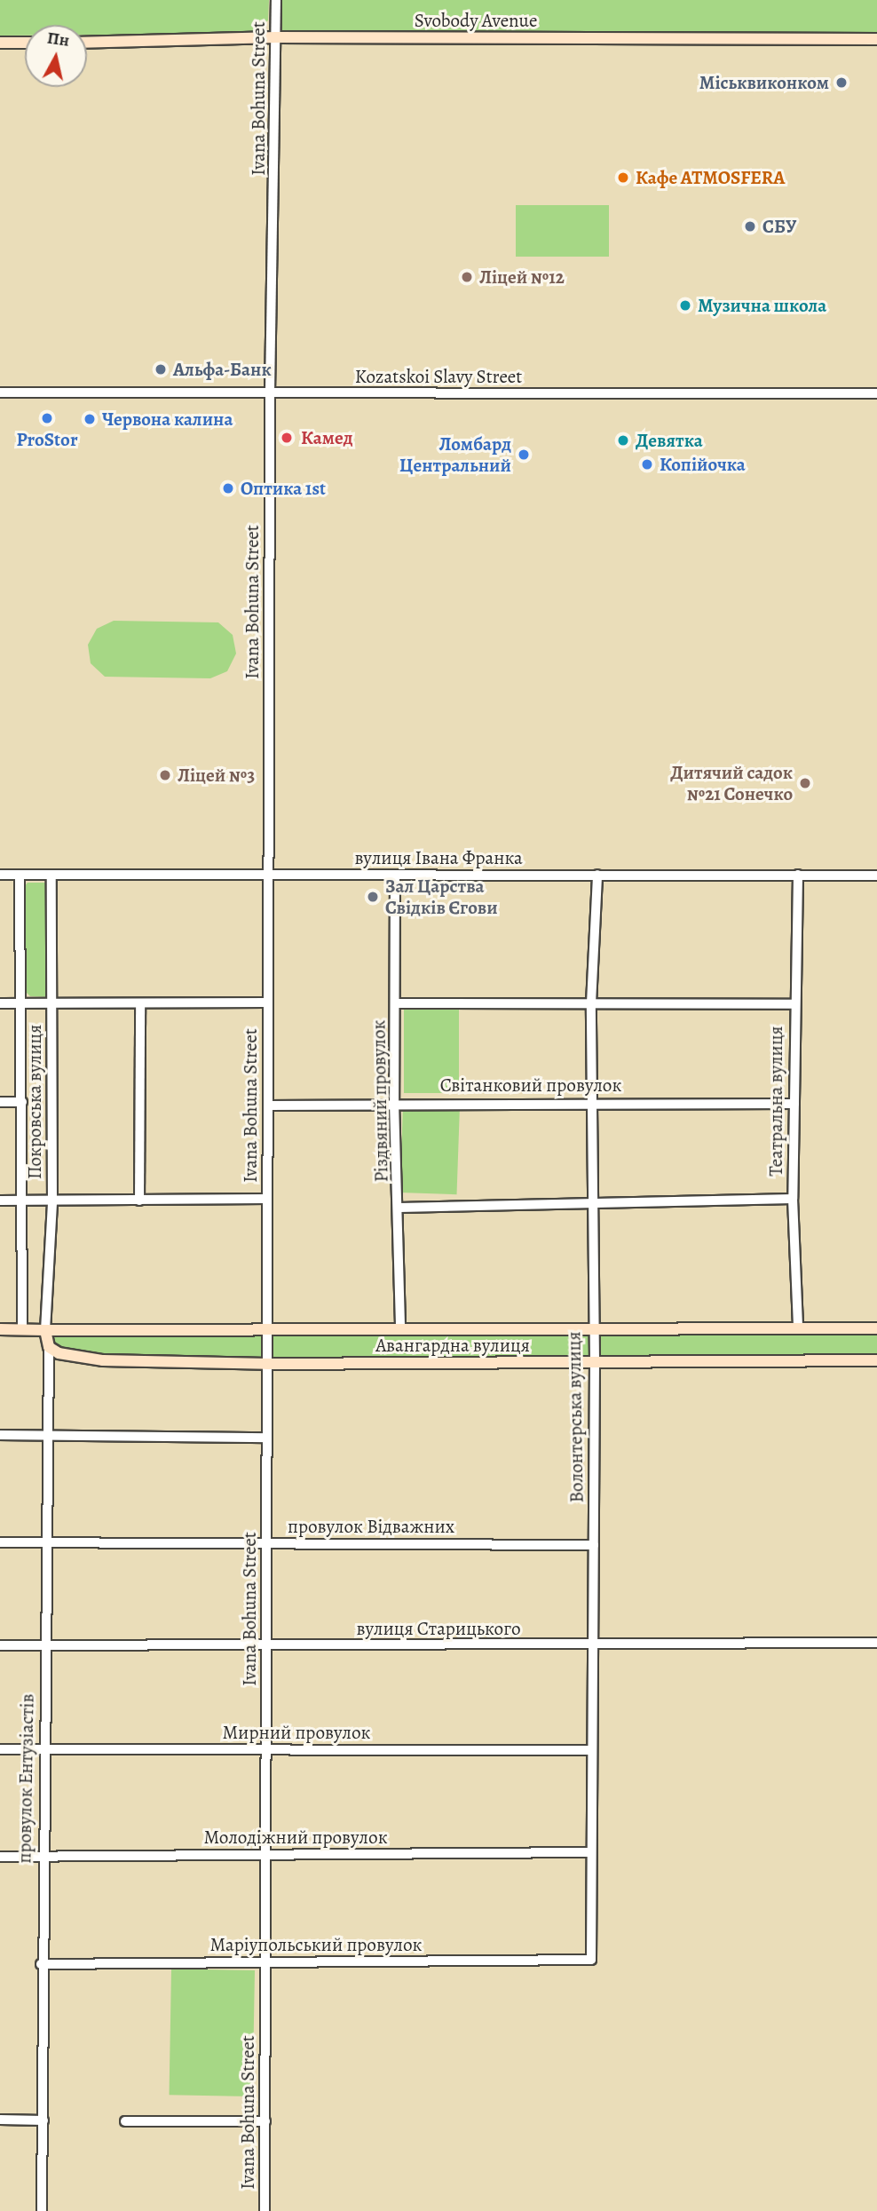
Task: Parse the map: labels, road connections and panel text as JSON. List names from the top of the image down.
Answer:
{
  "streets": {
    "street": [
      "Svobody Avenue",
      "Ivana Bohuna Street",
      "Kozatskoi Slavy Street",
      "вулиця Івана Франка",
      "Світанковий провулок",
      "Різдвяний провулок",
      "Театральна вулиця",
      "Покровська вулиця",
      "Авангардна вулиця",
      "Волонтерська вулиця",
      "провулок Відважних",
      "вулиця Старицького",
      "Мирний провулок",
      "провулок Ентузіастів",
      "Молодіжний провулок",
      "Маріупольський провулок"
    ]
  },
  "crossings": [
    ["Svobody Avenue", "Ivana Bohuna Street"],
    ["Ivana Bohuna Street", "Kozatskoi Slavy Street"],
    ["Ivana Bohuna Street", "вулиця Івана Франка"],
    ["Ivana Bohuna Street", "Світанковий провулок"],
    ["Ivana Bohuna Street", "Авангардна вулиця"],
    ["Ivana Bohuna Street", "провулок Відважних"],
    ["Ivana Bohuna Street", "вулиця Старицького"],
    ["Ivana Bohuna Street", "Мирний провулок"],
    ["Ivana Bohuna Street", "Молодіжний провулок"],
    ["Ivana Bohuna Street", "Маріупольський провулок"],
    ["вулиця Івана Франка", "Різдвяний провулок"],
    ["вулиця Івана Франка", "Театральна вулиця"],
    ["вулиця Івана Франка", "Покровська вулиця"],
    ["вулиця Івана Франка", "Волонтерська вулиця"],
    ["Світанковий провулок", "Різдвяний провулок"],
    ["Світанковий провулок", "Театральна вулиця"],
    ["Світанковий провулок", "Волонтерська вулиця"],
    ["Різдвяний провулок", "Авангардна вулиця"],
    ["Театральна вулиця", "Авангардна вулиця"],
    ["Покровська вулиця", "Авангардна вулиця"],
    ["Авангардна вулиця", "Волонтерська вулиця"],
    ["Авангардна вулиця", "провулок Ентузіастів"],
    ["Волонтерська вулиця", "провулок Відважних"],
    ["Волонтерська вулиця", "вулиця Старицького"],
    ["Волонтерська вулиця", "Мирний провулок"],
    ["Волонтерська вулиця", "Молодіжний провулок"],
    ["Волонтерська вулиця", "Маріупольський провулок"],
    ["провулок Відважних", "провулок Ентузіастів"],
    ["вулиця Старицького", "провулок Ентузіастів"],
    ["Мирний провулок", "провулок Ентузіастів"],
    ["провулок Ентузіастів", "Молодіжний провулок"],
    ["провулок Ентузіастів", "Маріупольський провулок"]
  ],
  "places": [
    "Міськвиконком",
    "Кафе ATMOSFERA",
    "СБУ",
    "Ліцей №12",
    "Музична школа",
    "Альфа-Банк",
    "ProStor",
    "Червона калина",
    "Камед",
    "Девятка",
    "Ломбард Центральний",
    "Копійочка",
    "Оптика 1st",
    "Ліцей №3",
    "Дитячий садок №21 Сонечко",
    "Зал Царства Свідків Єгови"
  ],
  "north": "top"
}
